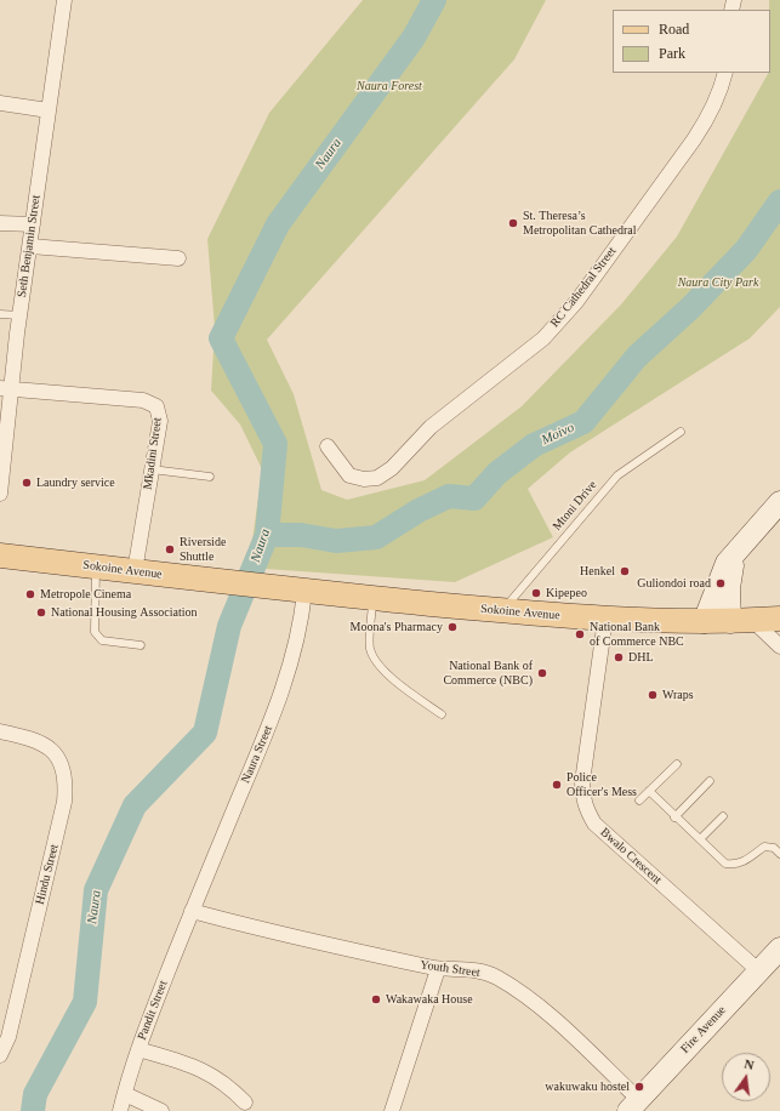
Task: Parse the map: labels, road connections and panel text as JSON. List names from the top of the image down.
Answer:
{
  "streets": {
    "main road": ["Sokoine Avenue"],
    "street": [
      "Seth Benjamin Street",
      "RC Cathedral Street",
      "Mkadini Street",
      "Naura Street",
      "Bwalo Crescent",
      "Hindu Street",
      "Youth Street",
      "Pandit Street",
      "Fire Avenue"
    ],
    "lane": ["Mtoni Drive"]
  },
  "crossings": [
    ["Seth Benjamin Street", "Mkadini Street"],
    ["Mkadini Street", "Sokoine Avenue"],
    ["Mtoni Drive", "Sokoine Avenue"],
    ["Sokoine Avenue", "Naura Street"],
    ["Sokoine Avenue", "Bwalo Crescent"],
    ["Naura Street", "Youth Street"],
    ["Naura Street", "Pandit Street"],
    ["Bwalo Crescent", "Fire Avenue"],
    ["Youth Street", "Pandit Street"],
    ["Youth Street", "Fire Avenue"]
  ],
  "water": ["Naura", "Moivo"],
  "parks": ["Naura Forest", "Naura City Park"],
  "places": [
    "St. Theresa’s Metropolitan Cathedral",
    "Laundry service",
    "Riverside Shuttle",
    "Henkel",
    "Guliondoi road",
    "Kipepeo",
    "Metropole Cinema",
    "National Housing Association",
    "Moona's Pharmacy",
    "National Bank of Commerce NBC",
    "DHL",
    "National Bank of Commerce (NBC)",
    "Wraps",
    "Police Officer's Mess",
    "Wakawaka House",
    "wakuwaku hostel"
  ],
  "legend": ["Road", "Park"],
  "north": "top"
}
